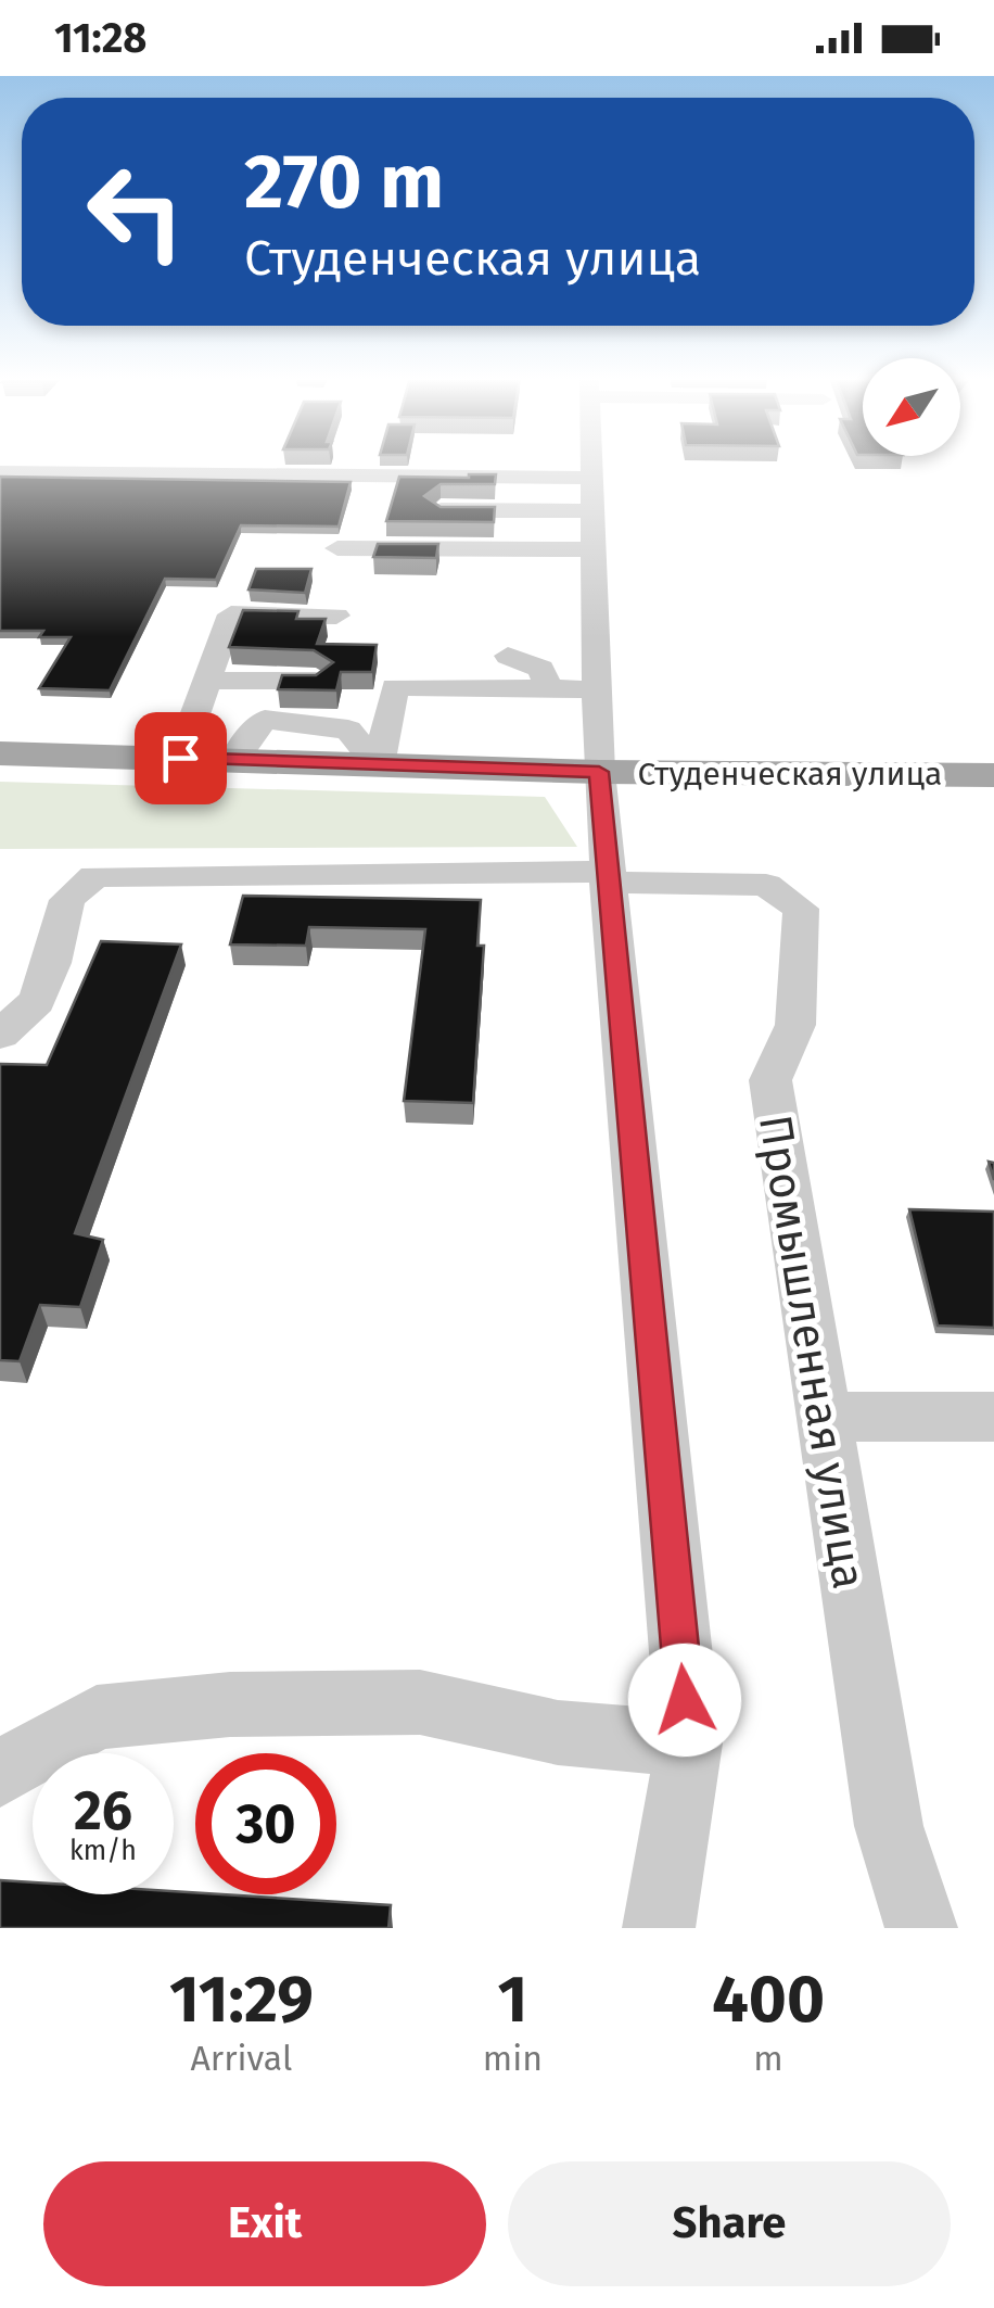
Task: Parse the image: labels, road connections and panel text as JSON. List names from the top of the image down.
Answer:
{
  "streets": {
    "main road": ["Студенческая улица"],
    "street": ["Промышленная улица"]
  },
  "north": "bottom left",
  "page": {
    "status": "11:28",
    "turn": ["270 m", "Студенческая улица"],
    "speed": "26 km/h",
    "limit": "30",
    "eta": [
      "11:29",
      "Arrival",
      "1",
      "min",
      "400",
      "m"
    ],
    "buttons": ["Exit", "Share"]
  }
}
